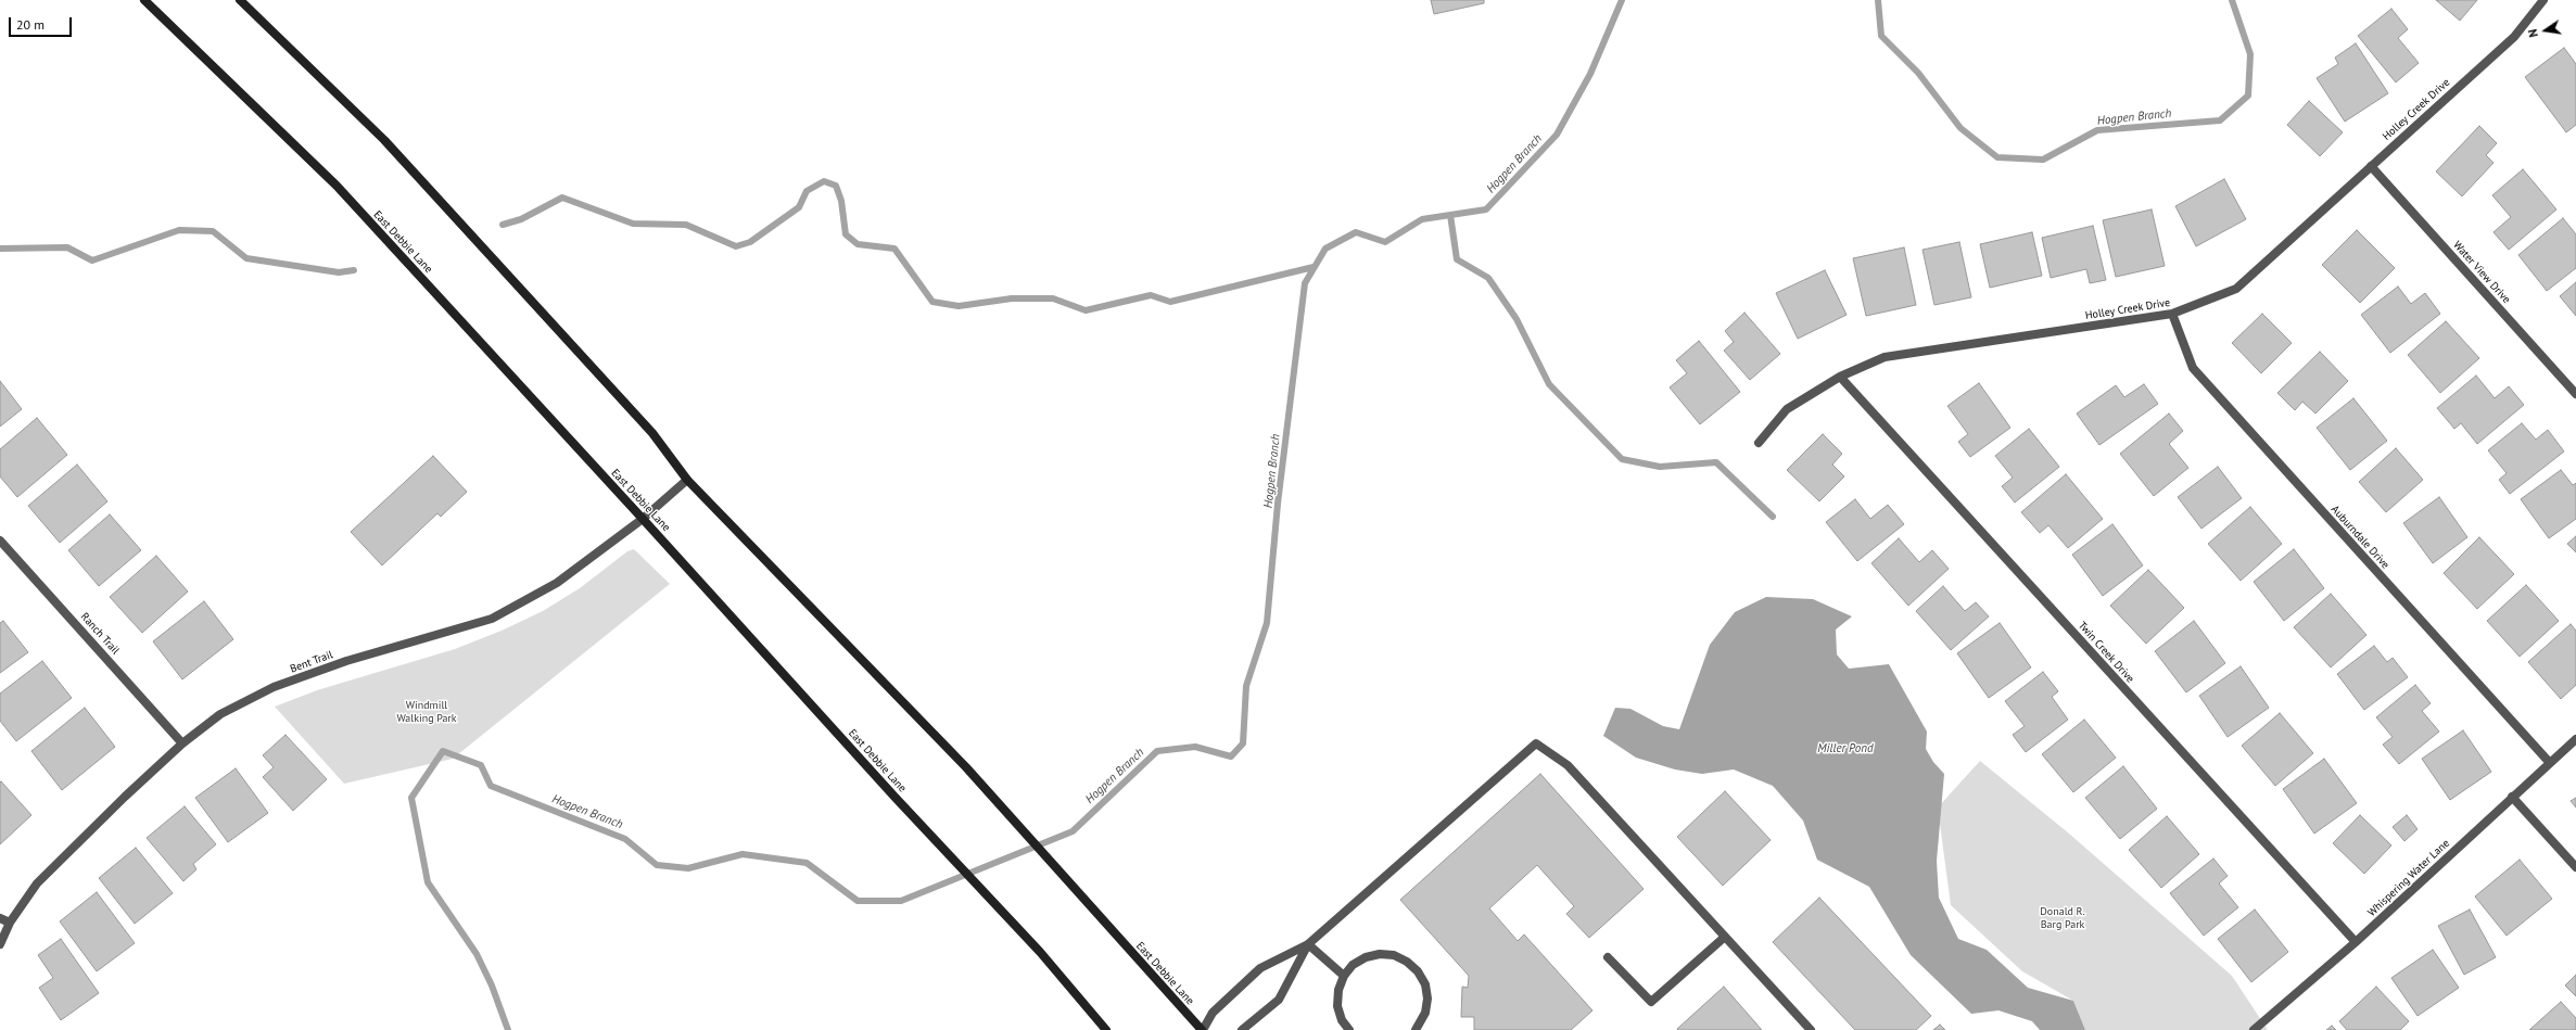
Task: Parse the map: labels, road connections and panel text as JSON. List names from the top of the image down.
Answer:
{
  "streets": {
    "main road": ["East Debbie Lane"],
    "street": [
      "Holley Creek Drive",
      "Water View Drive",
      "Auburndale Drive",
      "Ranch Trail",
      "Twin Creek Drive",
      "Bent Trail",
      "Whispering Water Lane"
    ]
  },
  "crossings": [
    ["Holley Creek Drive", "Water View Drive"],
    ["Holley Creek Drive", "Auburndale Drive"],
    ["Holley Creek Drive", "Twin Creek Drive"],
    ["East Debbie Lane", "Bent Trail"],
    ["Auburndale Drive", "Whispering Water Lane"],
    ["Ranch Trail", "Bent Trail"],
    ["Twin Creek Drive", "Whispering Water Lane"]
  ],
  "water": ["Hogpen Branch", "Miller Pond"],
  "parks": ["Windmill Walking Park", "Donald R. Barg Park"],
  "scale_bar": "20 m",
  "north": "left"
}
